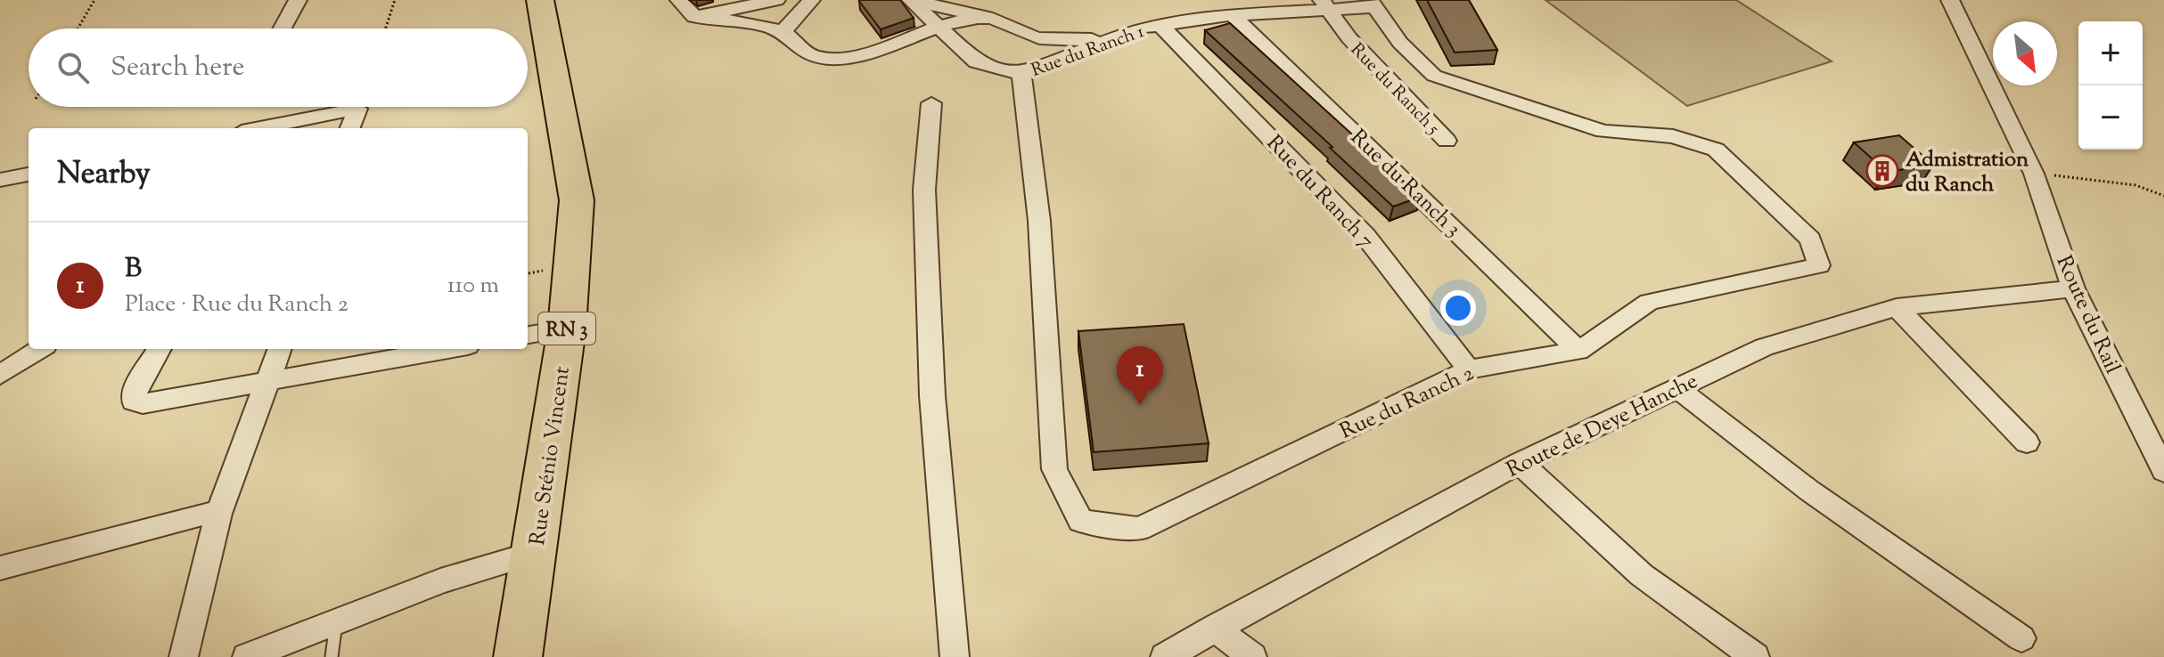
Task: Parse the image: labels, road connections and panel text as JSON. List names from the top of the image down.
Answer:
{
  "streets": {
    "main road": ["RN 3", "Rue Sténio Vincent"],
    "street": [
      "Rue du Ranch 1",
      "Rue du Ranch 5",
      "Rue du Ranch 3",
      "Rue du Ranch 7",
      "Route du Rail",
      "Rue du Ranch 2",
      "Route de Deye Hanche"
    ]
  },
  "crossings": [
    ["Rue du Ranch 1", "Rue du Ranch 5"],
    ["Rue du Ranch 1", "Rue du Ranch 3"],
    ["Rue du Ranch 1", "Rue du Ranch 7"],
    ["Rue du Ranch 1", "Rue du Ranch 2"],
    ["Rue du Ranch 3", "Rue du Ranch 2"],
    ["Rue du Ranch 7", "Rue du Ranch 2"],
    ["Route du Rail", "Route de Deye Hanche"]
  ],
  "places": {
    "building": ["Admistration du Ranch"]
  },
  "north": "bottom right",
  "page": {
    "map_buttons": ["+", "−"],
    "search": "Search here",
    "heading": "Nearby",
    "list": [
      {
        "mark": "1",
        "name": "B",
        "note": "Place · Rue du Ranch 2",
        "value": "110 m"
      }
    ],
    "pins": "1"
  }
}
